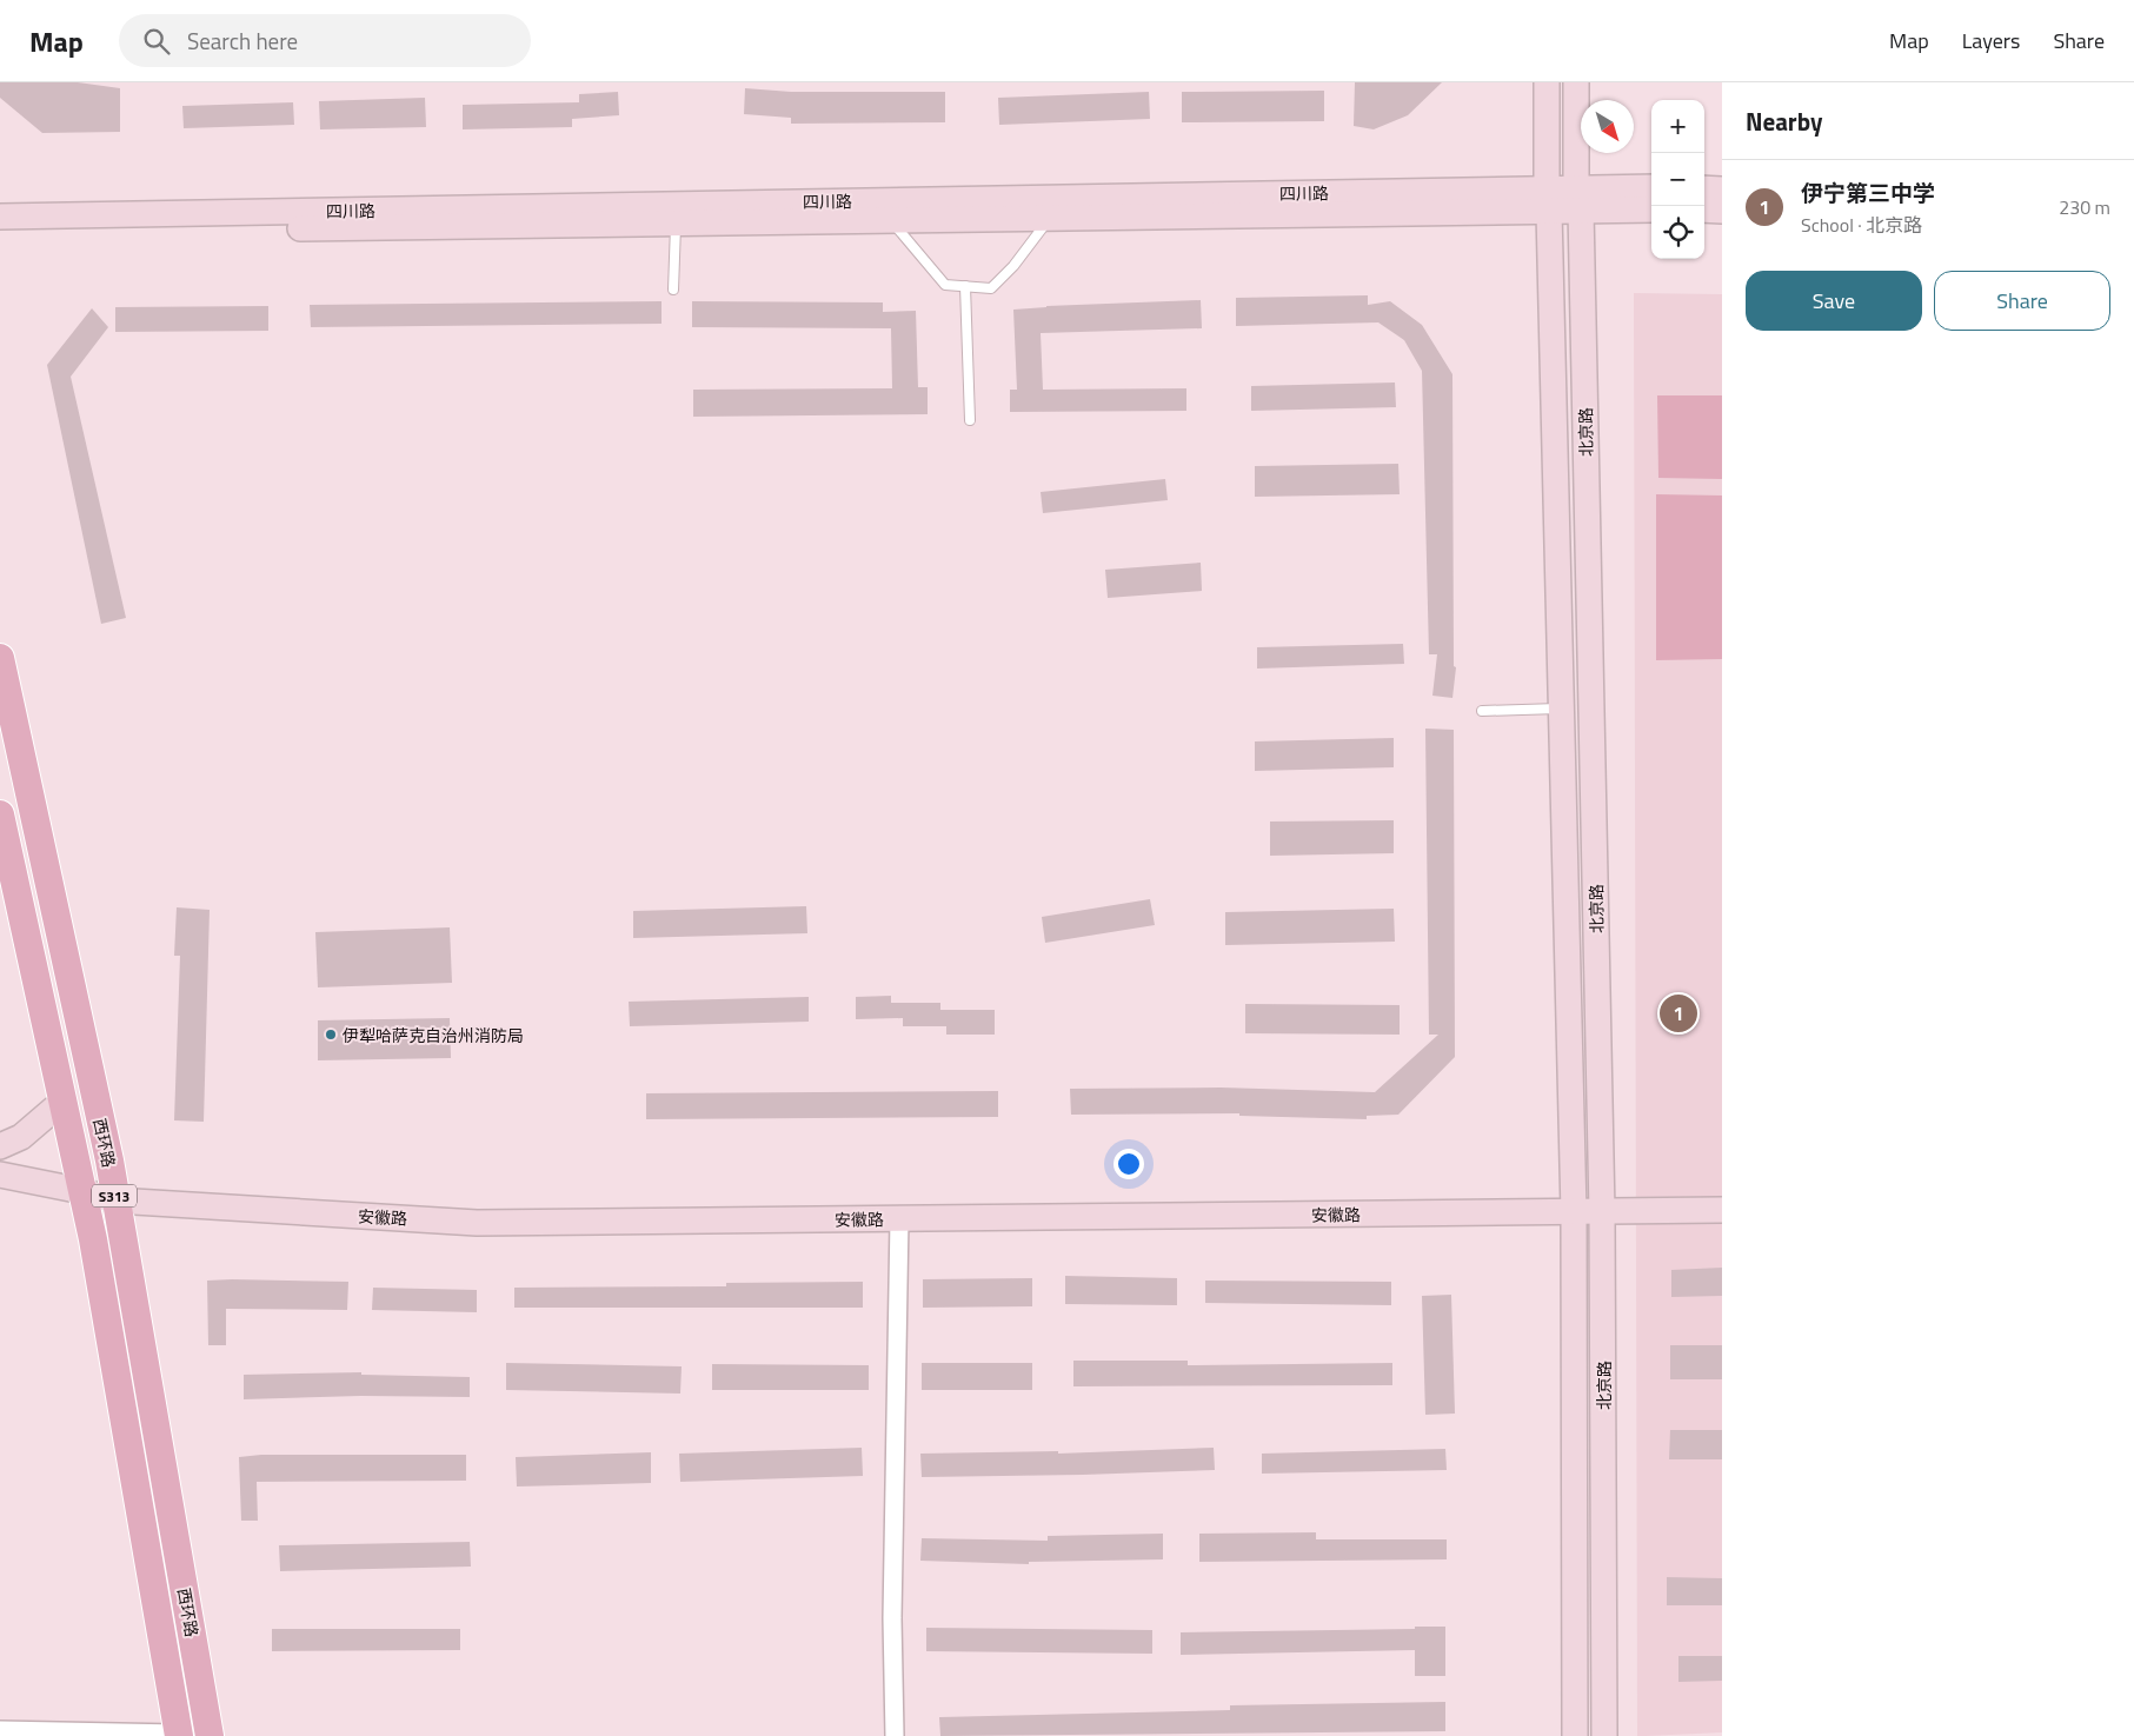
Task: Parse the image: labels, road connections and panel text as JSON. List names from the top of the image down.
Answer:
{
  "streets": {
    "main road": ["西环路", "S313"],
    "street": ["四川路", "北京路", "安徽路"]
  },
  "crossings": [
    ["四川路", "北京路"],
    ["北京路", "安徽路"],
    ["西环路", "安徽路"]
  ],
  "places": ["伊犁哈萨克自治州消防局"],
  "north": "bottom right",
  "page": {
    "header": "Map",
    "search": "Search here",
    "nav": ["Map", "Layers", "Share"],
    "heading": "Nearby",
    "map_buttons": ["+", "−"],
    "list": [
      {
        "mark": "1",
        "name": "伊宁第三中学",
        "note": "School · 北京路",
        "value": "230 m"
      }
    ],
    "buttons": ["Save", "Share"],
    "pins": "1"
  }
}
